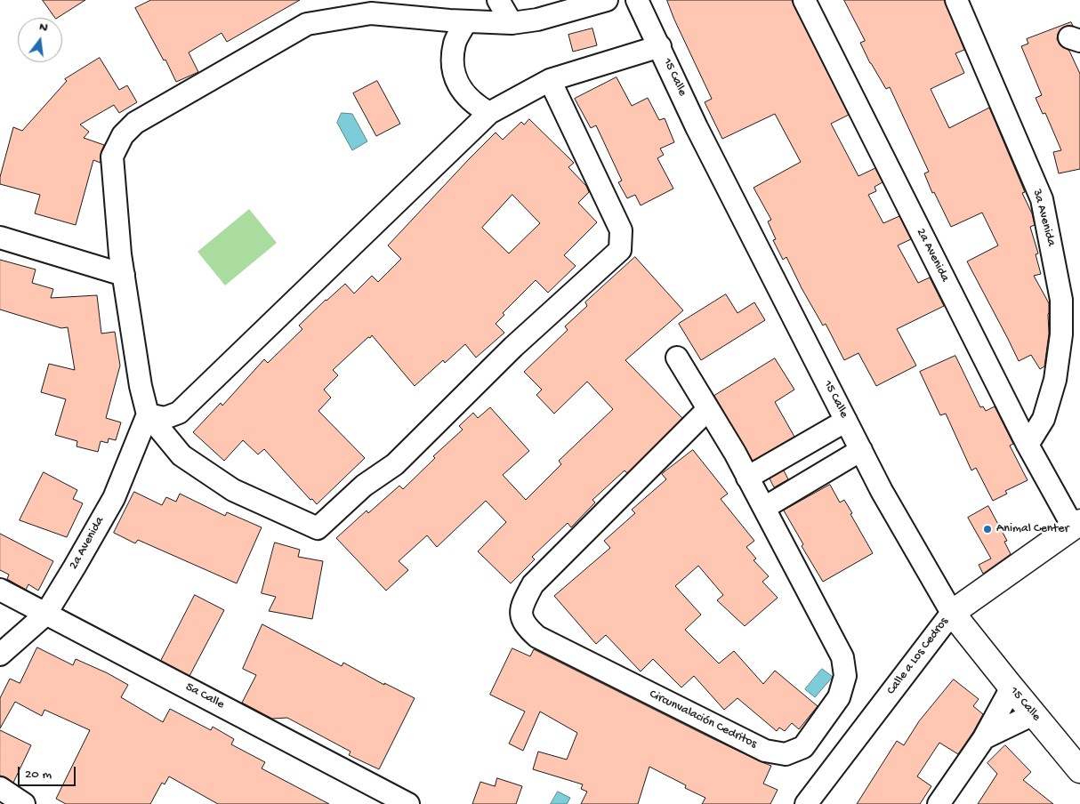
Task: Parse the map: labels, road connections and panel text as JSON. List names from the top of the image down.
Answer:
{
  "streets": {
    "street": [
      "15 Calle",
      "3a Avenida",
      "2a Avenida",
      "Calle a Los Cedros",
      "5a Calle",
      "Circunvalación Cedritos"
    ]
  },
  "crossings": [
    ["15 Calle", "Calle a Los Cedros"],
    ["3a Avenida", "2a Avenida"],
    ["2a Avenida", "Calle a Los Cedros"],
    ["2a Avenida", "5a Calle"]
  ],
  "places": ["Animal Center"],
  "scale_bar": "20 m",
  "north": "top"
}
